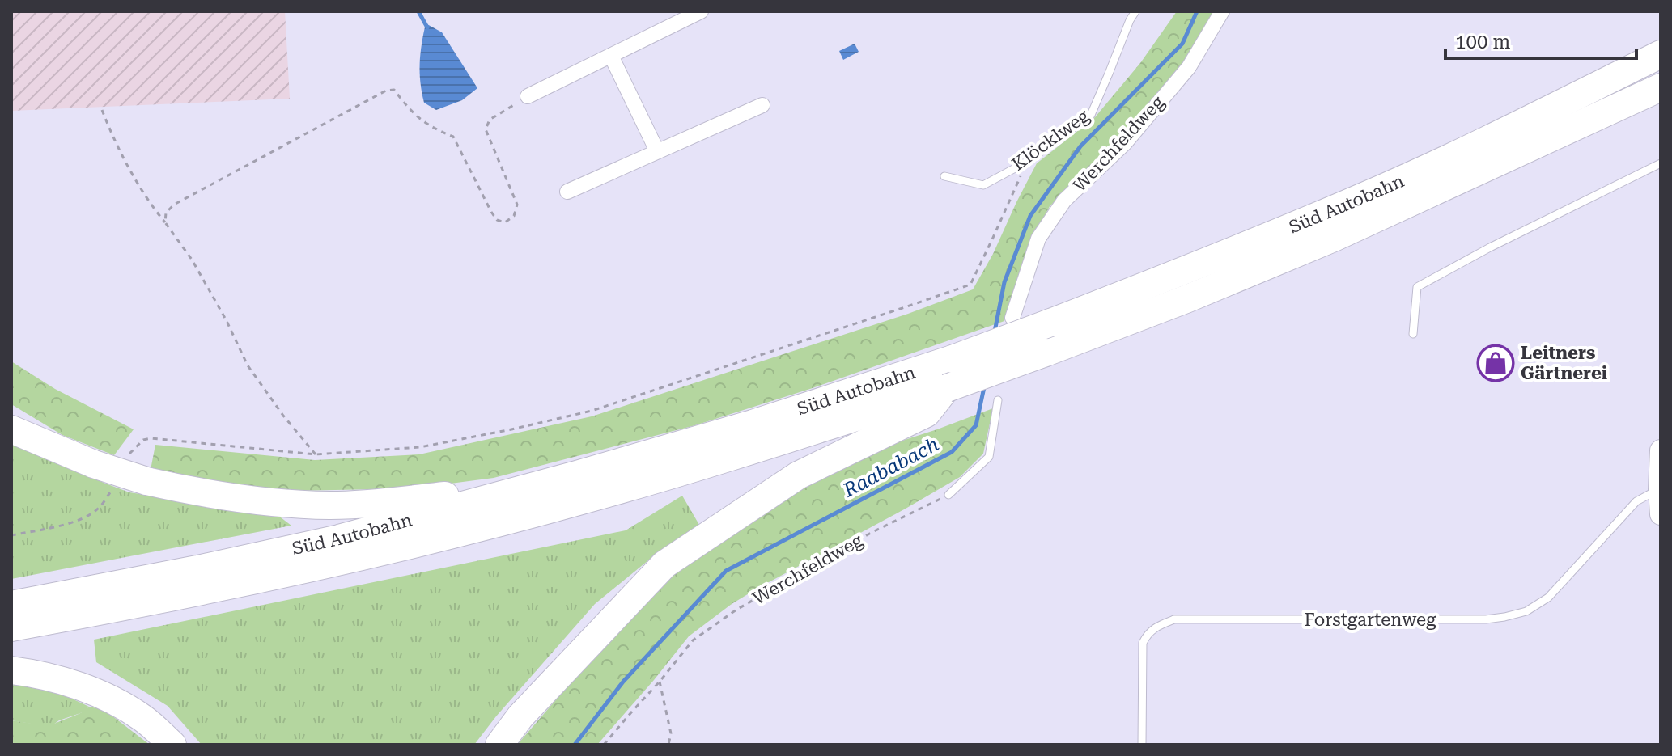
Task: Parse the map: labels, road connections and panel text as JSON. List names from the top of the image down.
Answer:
{
  "streets": {
    "highway": ["Süd Autobahn"],
    "street": ["Werchfeldweg"],
    "lane": ["Klöcklweg", "Forstgartenweg"]
  },
  "water": ["Raababach"],
  "places": {
    "shop": ["Leitners Gärtnerei"]
  },
  "scale_bar": "100 m"
}
